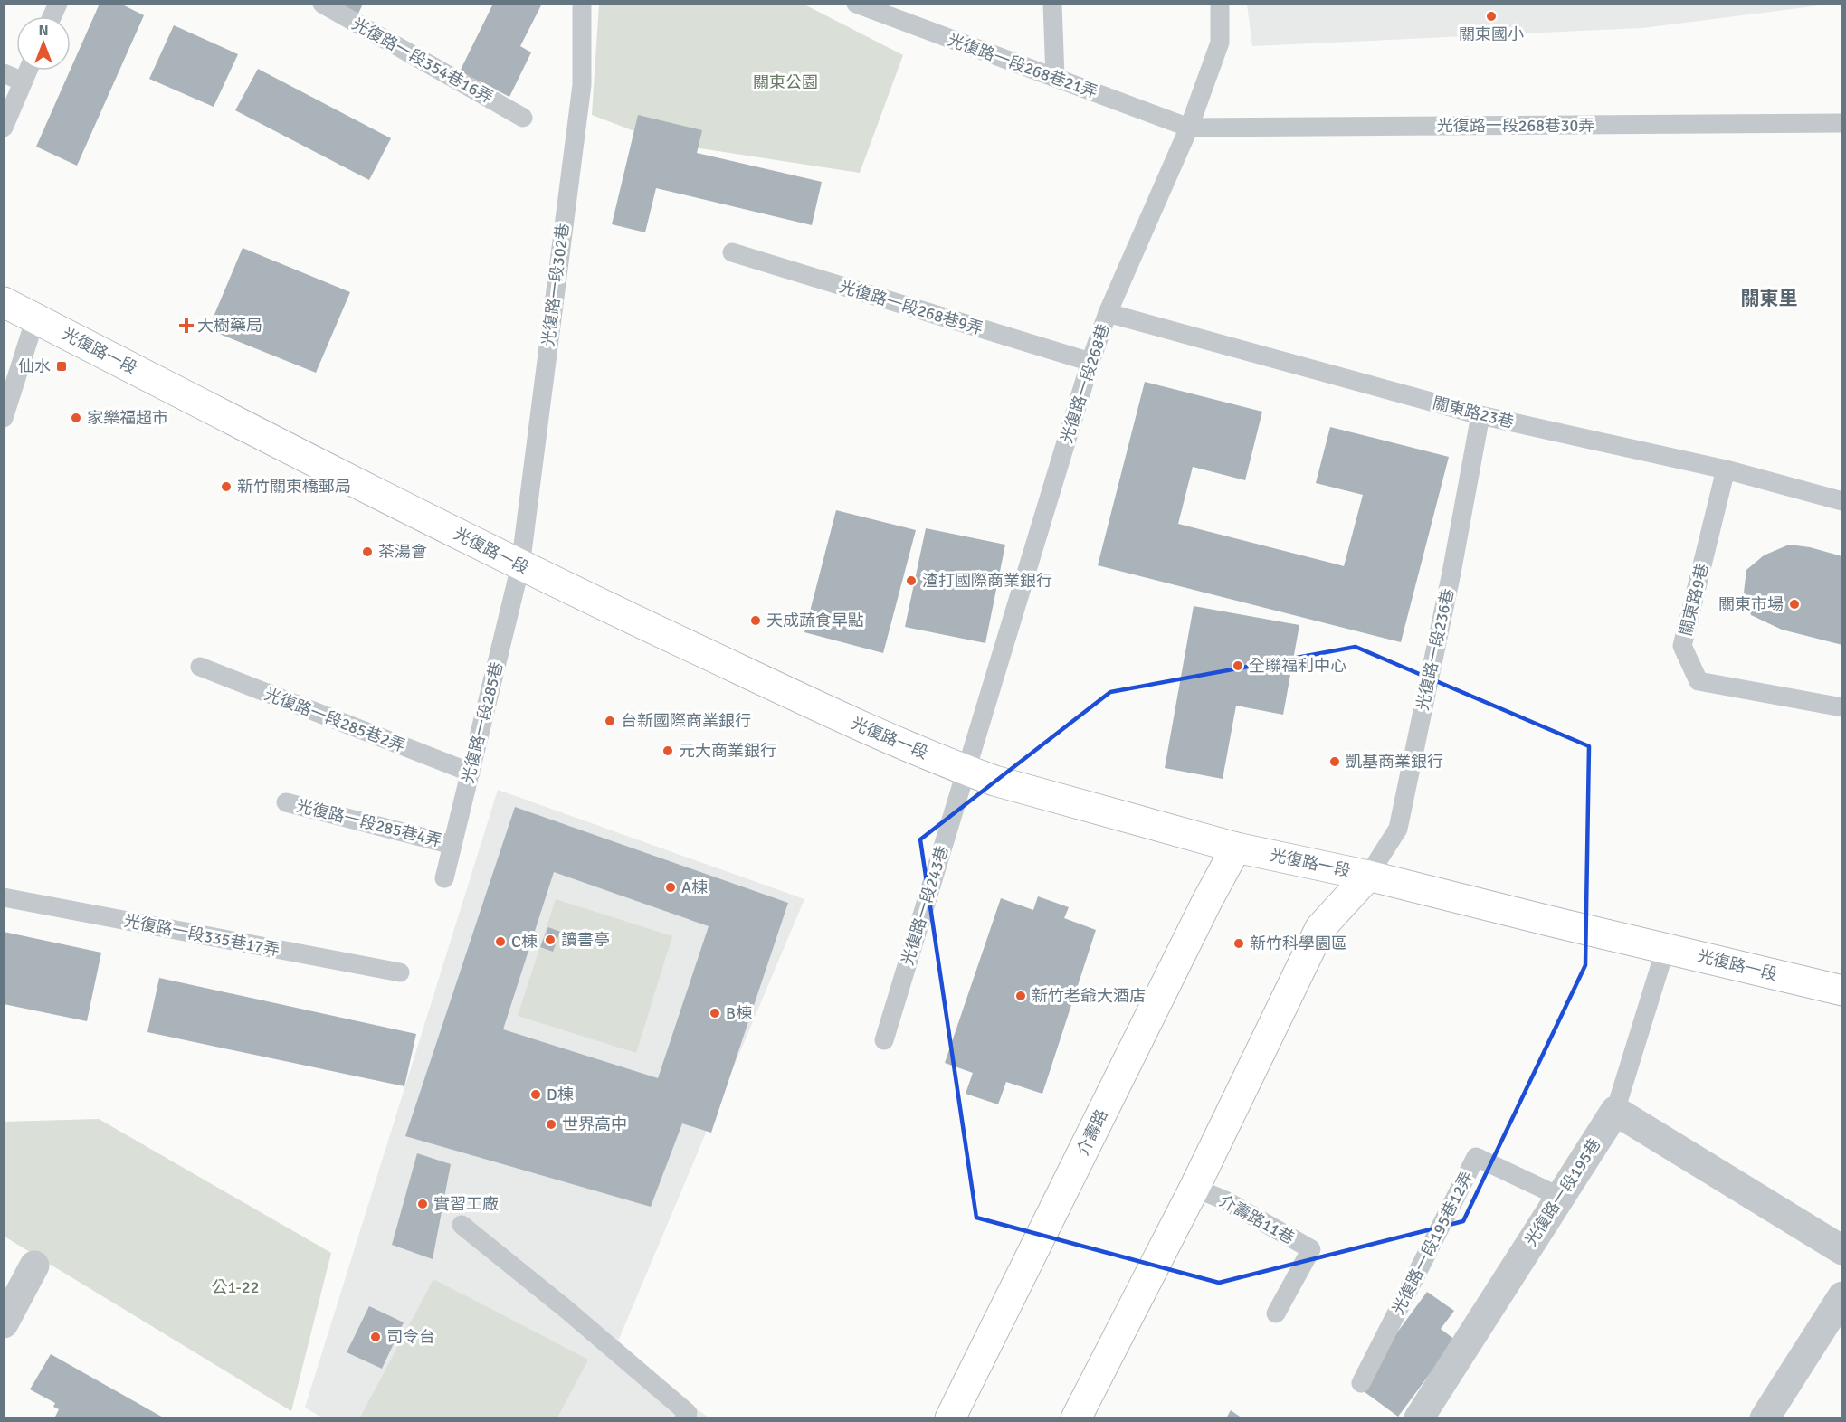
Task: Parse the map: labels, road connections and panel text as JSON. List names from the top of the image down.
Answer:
{
  "streets": {
    "main road": ["光復路一段", "介壽路"],
    "street": ["光復路一段195巷"],
    "lane": [
      "光復路一段354巷16弄",
      "光復路一段268巷21弄",
      "光復路一段268巷30弄",
      "光復路一段302巷",
      "光復路一段268巷9弄",
      "光復路一段268巷",
      "關東路23巷",
      "關東路9巷",
      "光復路一段236巷",
      "光復路一段285巷2弄",
      "光復路一段285巷",
      "光復路一段285巷4弄",
      "光復路一段243巷",
      "光復路一段335巷17弄",
      "介壽路11巷",
      "光復路一段195巷12弄"
    ]
  },
  "crossings": [
    ["光復路一段268巷21弄", "光復路一段268巷30弄"],
    ["光復路一段268巷21弄", "光復路一段268巷"],
    ["光復路一段268巷30弄", "光復路一段268巷"],
    ["光復路一段302巷", "光復路一段"],
    ["光復路一段302巷", "光復路一段285巷"],
    ["光復路一段268巷9弄", "光復路一段268巷"],
    ["光復路一段", "光復路一段268巷"],
    ["光復路一段", "光復路一段236巷"],
    ["光復路一段", "光復路一段285巷"],
    ["光復路一段", "光復路一段243巷"],
    ["光復路一段", "介壽路"],
    ["光復路一段", "光復路一段195巷"],
    ["光復路一段268巷", "關東路23巷"],
    ["光復路一段268巷", "光復路一段243巷"],
    ["關東路23巷", "關東路9巷"],
    ["關東路23巷", "光復路一段236巷"],
    ["光復路一段285巷2弄", "光復路一段285巷"],
    ["光復路一段285巷", "光復路一段285巷4弄"],
    ["光復路一段195巷", "光復路一段195巷12弄"]
  ],
  "districts": ["關東里"],
  "parks": ["關東公園", "公1-22"],
  "places": {
    "other": [
      "關東國小",
      "家樂福超市",
      "新竹關東橋郵局",
      "茶湯會",
      "渣打國際商業銀行",
      "關東市場",
      "天成蔬食早點",
      "全聯福利中心",
      "台新國際商業銀行",
      "元大商業銀行",
      "凱基商業銀行",
      "A棟",
      "讀書亭",
      "C棟",
      "新竹科學園區",
      "新竹老爺大酒店",
      "B棟",
      "D棟",
      "世界高中",
      "實習工廠",
      "司令台"
    ],
    "health": ["大樹藥局"],
    "transit": ["仙水"]
  },
  "north": "top"
}
